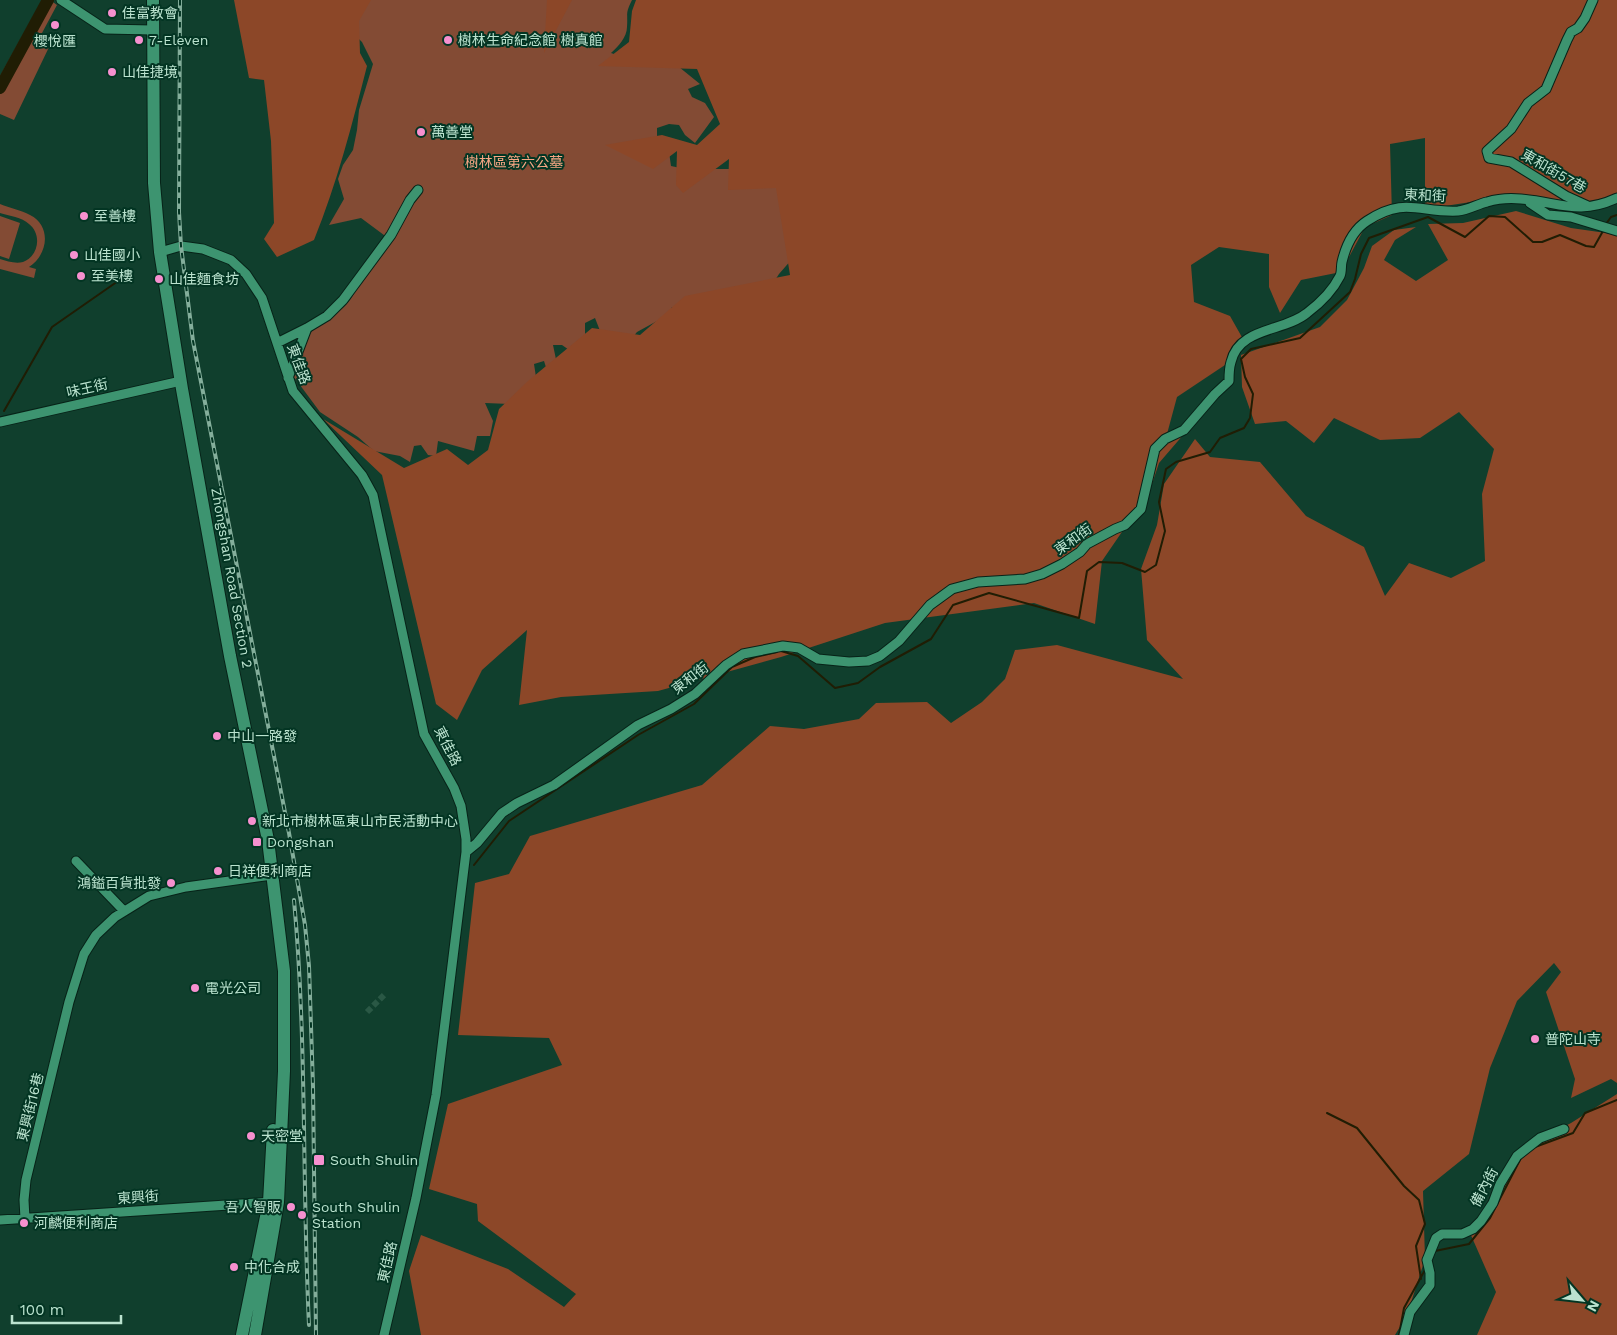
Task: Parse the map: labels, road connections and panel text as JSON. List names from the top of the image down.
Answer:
{
  "streets": {
    "main road": ["Zhongshan Road Section 2"],
    "street": [
      "東和街57巷",
      "東和街",
      "東佳路",
      "味王街",
      "東興街16巷",
      "備內街",
      "東興街"
    ]
  },
  "crossings": [
    ["東和街57巷", "東和街"],
    ["東和街", "東佳路"],
    ["東佳路", "Zhongshan Road Section 2"],
    ["味王街", "Zhongshan Road Section 2"],
    ["Zhongshan Road Section 2", "東興街16巷"],
    ["Zhongshan Road Section 2", "東興街"],
    ["東興街16巷", "東興街"]
  ],
  "parks": ["樹林區第六公墓"],
  "places": {
    "other": [
      "佳富教會",
      "櫻悅匯",
      "7-Eleven",
      "樹林生命紀念館 樹真館",
      "山佳捷境",
      "萬善堂",
      "至善樓",
      "山佳國小",
      "至美樓",
      "山佳麵食坊",
      "中山一路發",
      "新北市樹林區東山市民活動中心",
      "日祥便利商店",
      "鴻鎰百貨批發",
      "電光公司",
      "普陀山寺",
      "天密堂",
      "吾人智販",
      "South Shulin Station",
      "河麟便利商店",
      "中化合成"
    ],
    "transit": ["Dongshan", "South Shulin"]
  },
  "scale_bar": "100 m",
  "north": "bottom right"
}
